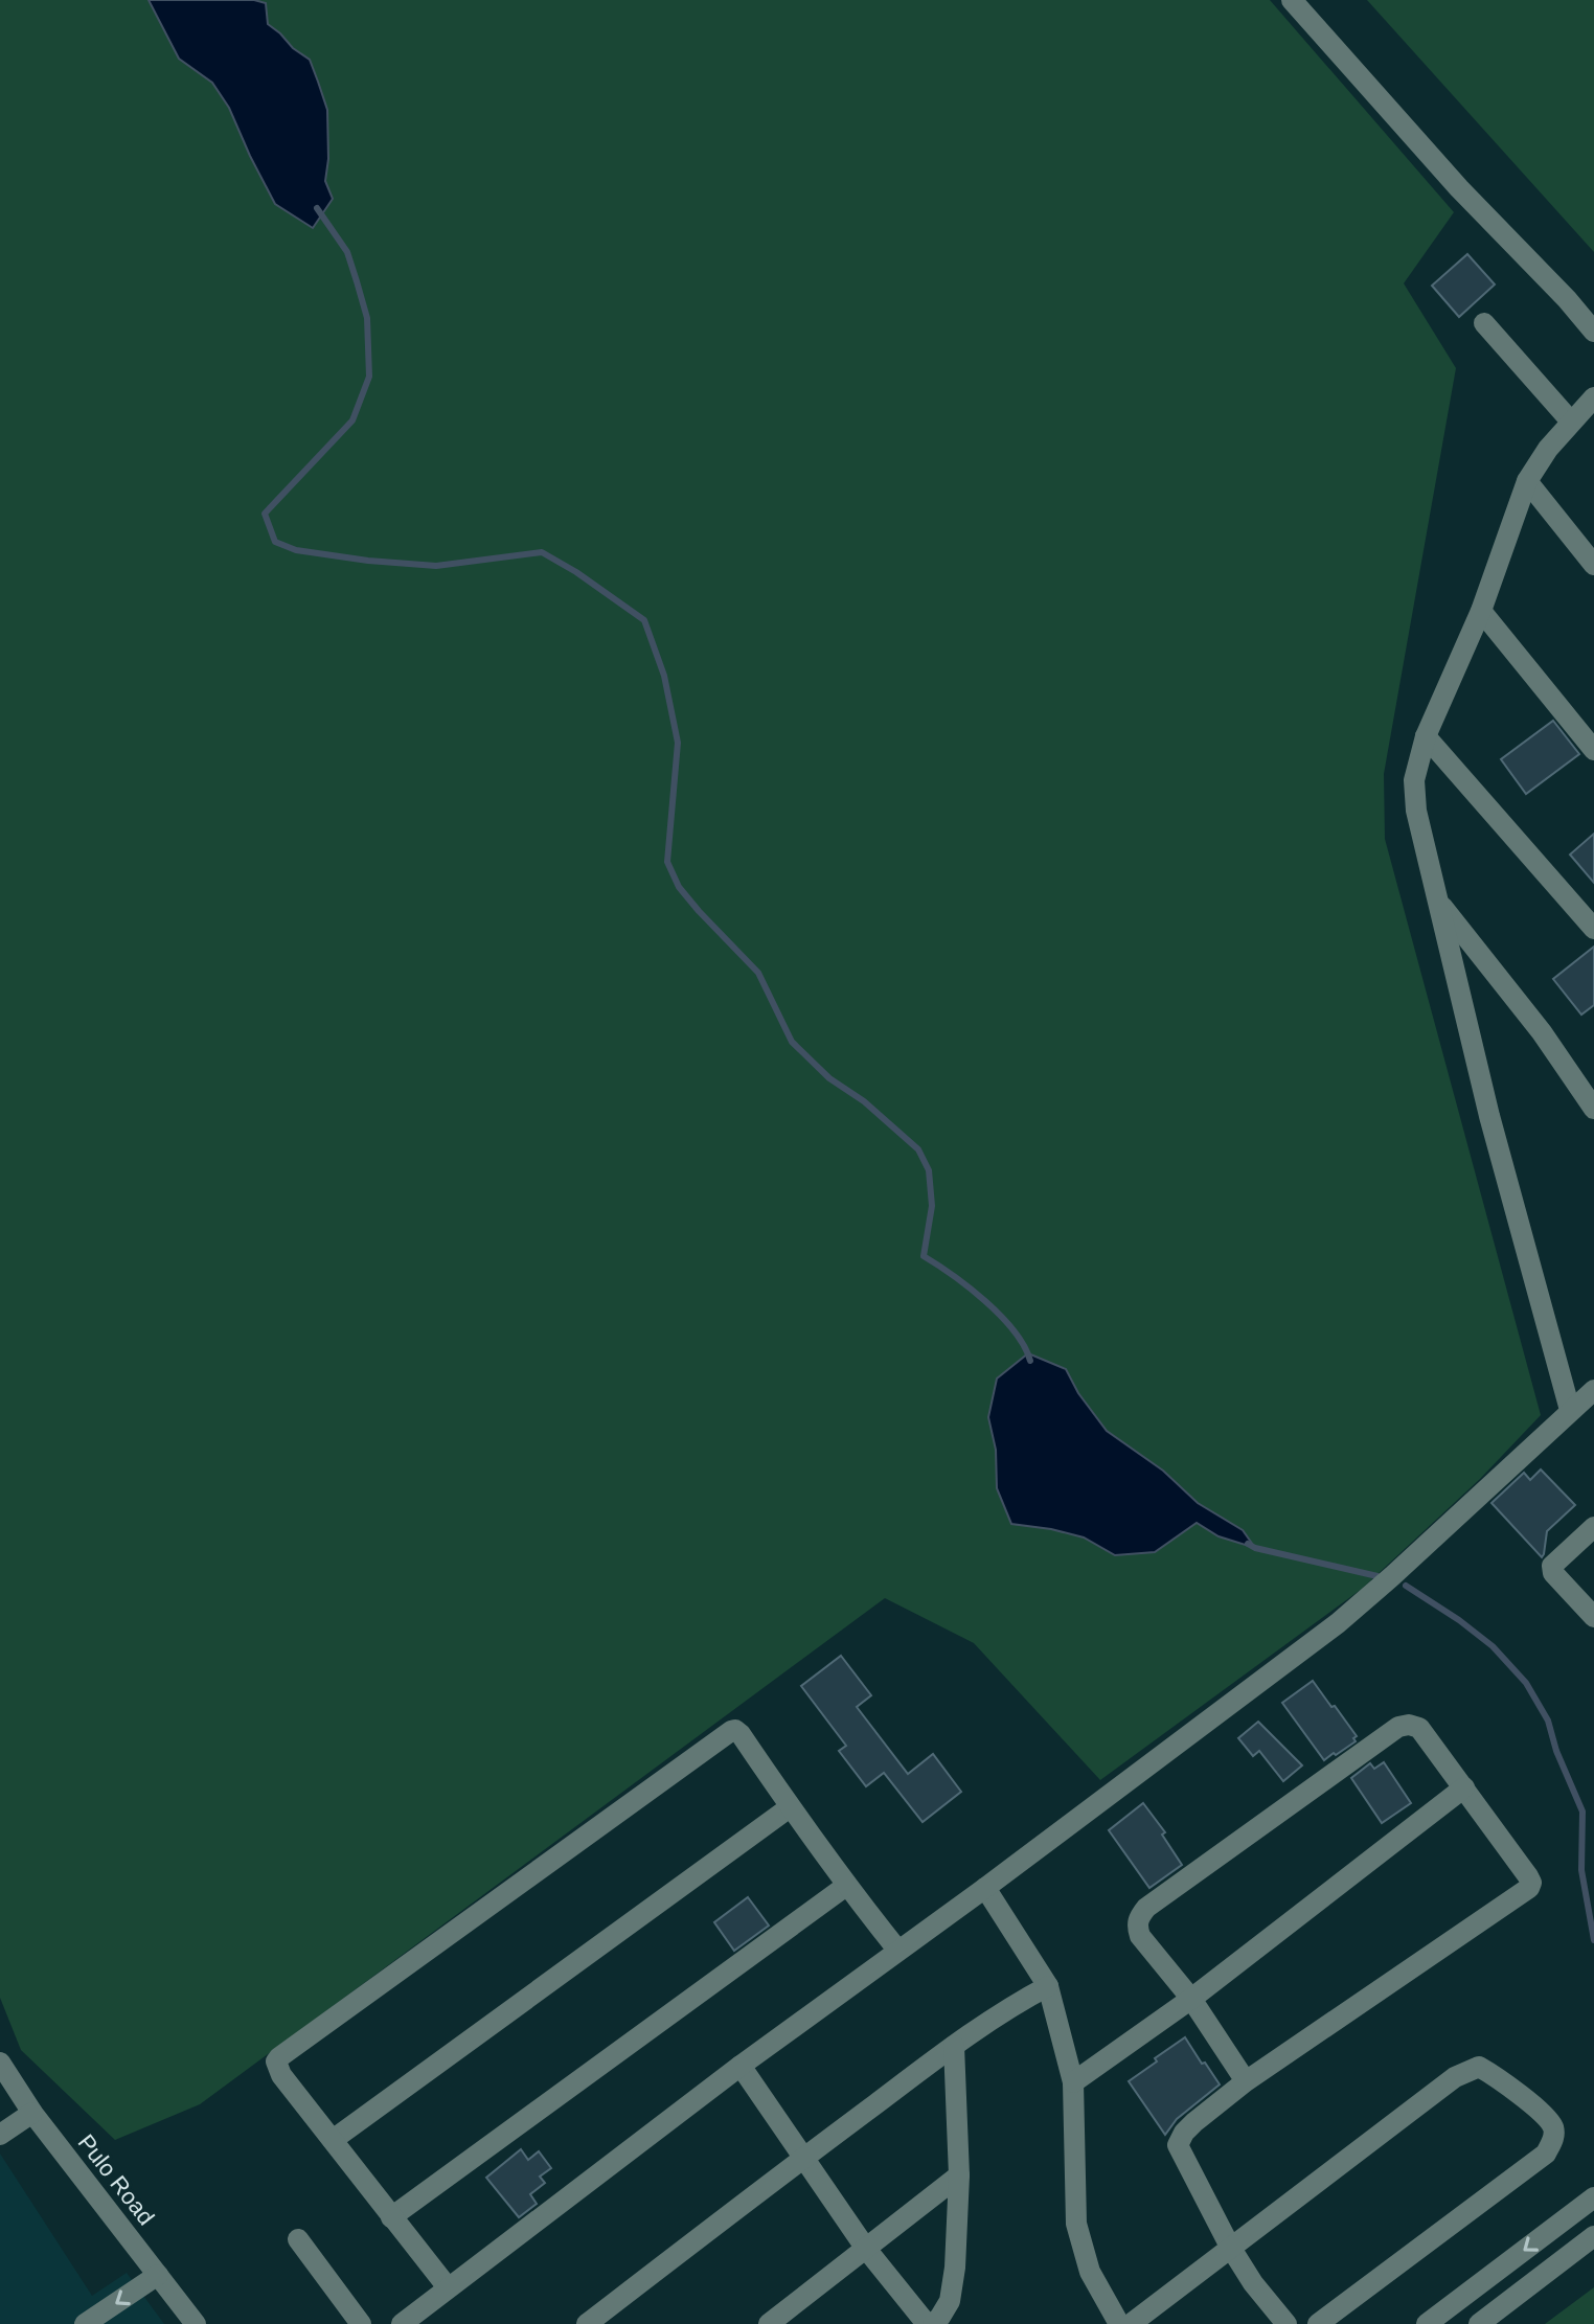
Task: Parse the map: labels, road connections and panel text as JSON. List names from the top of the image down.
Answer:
{
  "streets": {
    "street": ["Pulo Road"]
  }
}
